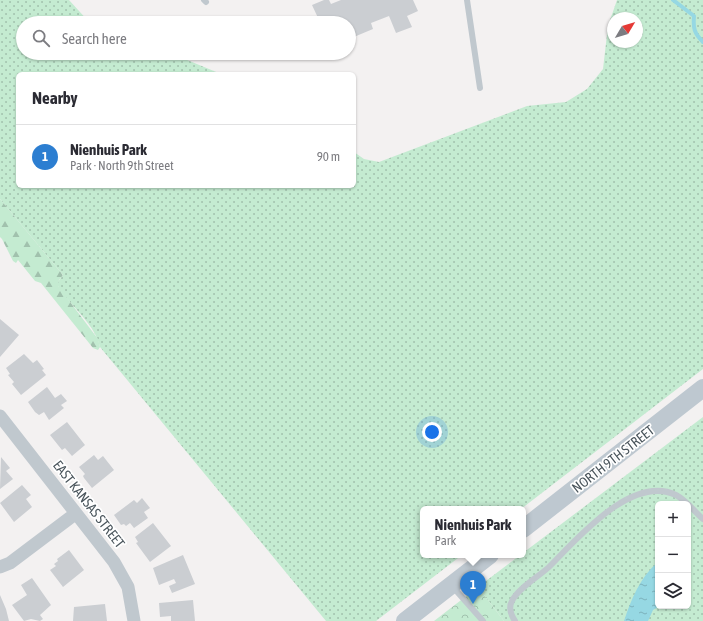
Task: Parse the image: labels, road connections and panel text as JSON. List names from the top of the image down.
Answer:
{
  "streets": {
    "main road": ["NORTH 9TH STREET"],
    "street": ["EAST KANSAS STREET"]
  },
  "north": "top right",
  "page": {
    "search": "Search here",
    "heading": "Nearby",
    "list": [
      {
        "mark": "1",
        "name": "Nienhuis Park",
        "note": "Park · North 9th Street",
        "value": "90 m"
      }
    ],
    "map_buttons": ["+", "−"],
    "popup": ["Nienhuis Park", "Park"],
    "pins": "1"
  }
}
